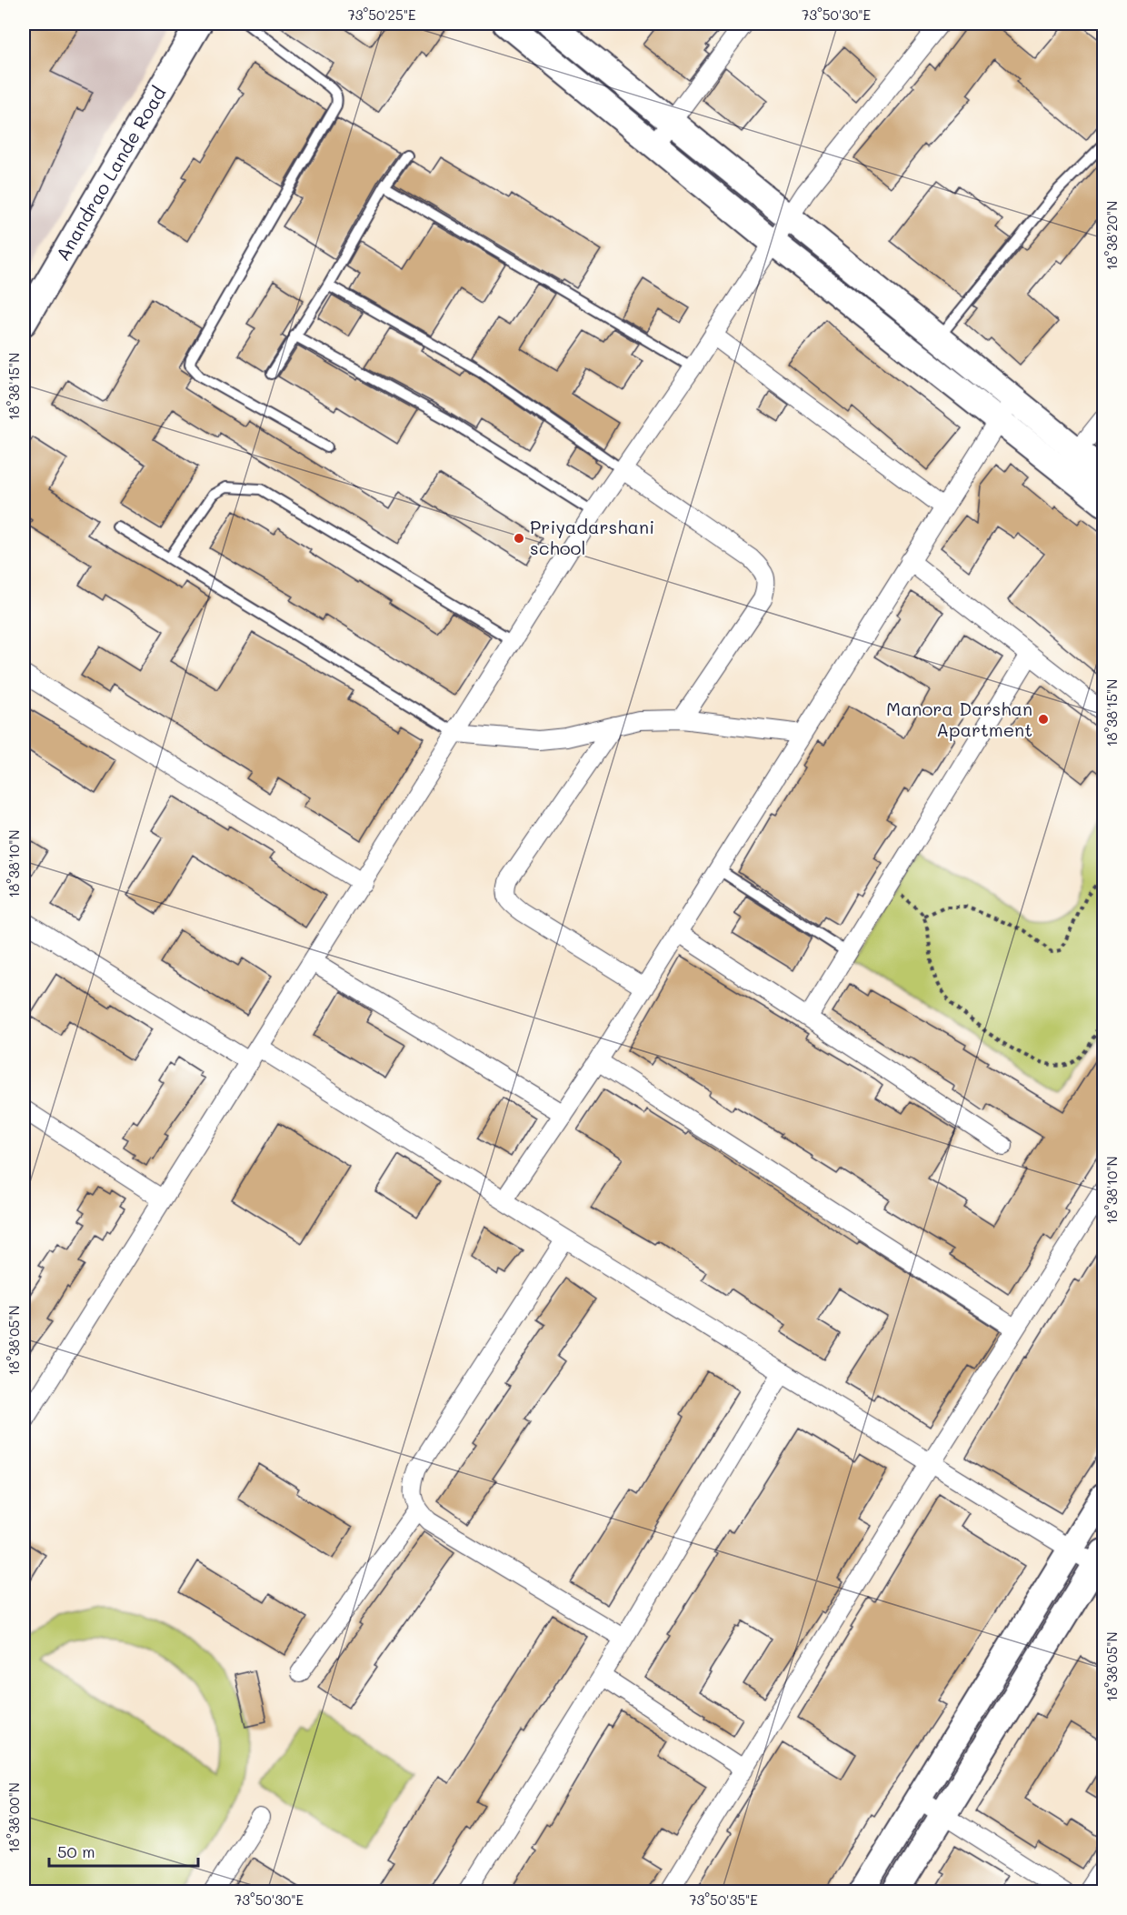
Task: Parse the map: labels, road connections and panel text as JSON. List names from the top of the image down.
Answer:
{
  "streets": {
    "main road": ["Anandrao Lande Road"]
  },
  "places": ["Priyadarshani school", "Manora Darshan Apartment"],
  "scale_bar": "50 m",
  "coordinates": [
    "73°50'25\"E",
    "73°50'30\"E",
    "18°38'20\"N",
    "18°38'15\"N",
    "18°38'10\"N",
    "18°38'05\"N",
    "18°38'00\"N",
    "73°50'35\"E"
  ]
}
